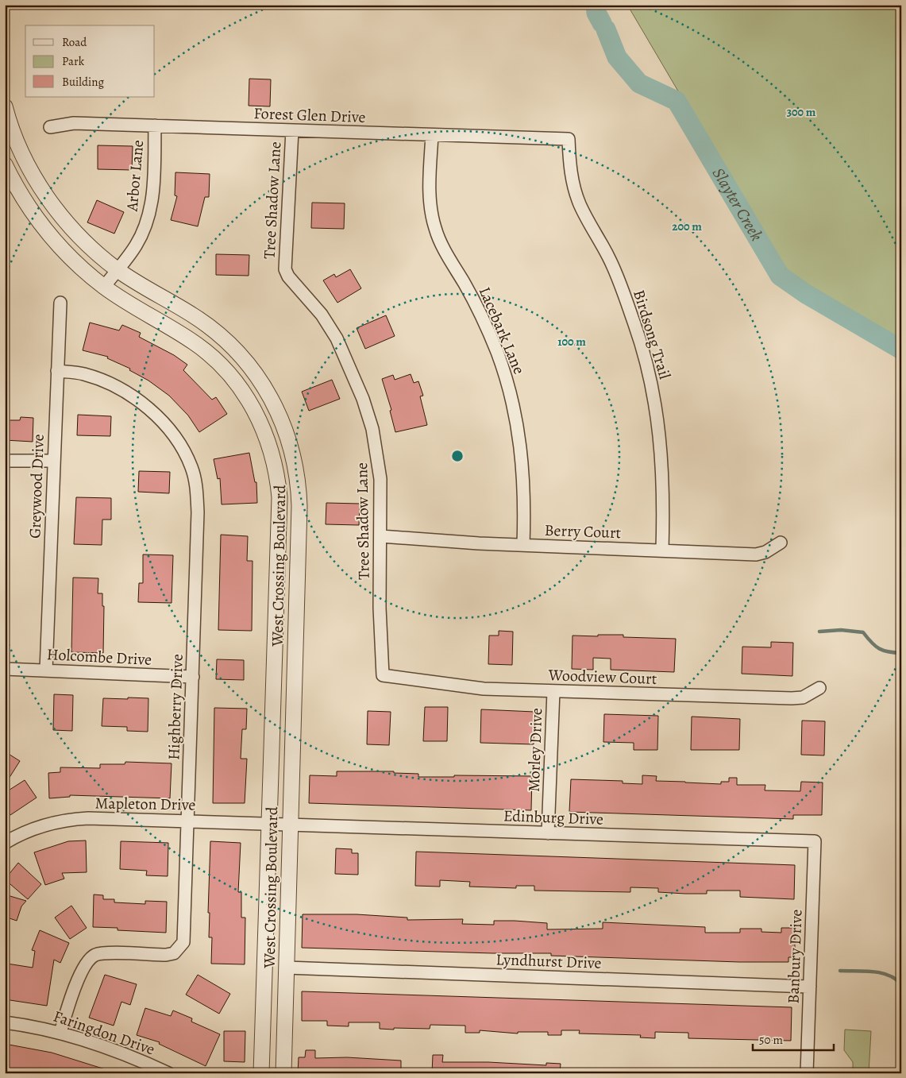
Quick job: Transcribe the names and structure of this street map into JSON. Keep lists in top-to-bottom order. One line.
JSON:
{"streets":{"street":["Forest Glen Drive","Arbor Lane","Tree Shadow Lane","Lacebark Lane","Birdsong Trail","Greywood Drive","Berry Court","West Crossing Boulevard","Holcombe Drive","Woodview Court","Highberry Drive","Morley Drive","Mapleton Drive","Edinburg Drive","Banbury Drive","Lyndhurst Drive","Faringdon Drive"]},"crossings":[["Forest Glen Drive","Arbor Lane"],["Forest Glen Drive","Tree Shadow Lane"],["Forest Glen Drive","Lacebark Lane"],["Forest Glen Drive","Birdsong Trail"],["Arbor Lane","West Crossing Boulevard"],["Tree Shadow Lane","Berry Court"],["Tree Shadow Lane","Woodview Court"],["Lacebark Lane","Berry Court"],["Birdsong Trail","Berry Court"],["Greywood Drive","Holcombe Drive"],["Greywood Drive","Highberry Drive"],["West Crossing Boulevard","Mapleton Drive"],["West Crossing Boulevard","Edinburg Drive"],["West Crossing Boulevard","Lyndhurst Drive"],["Holcombe Drive","Highberry Drive"],["Woodview Court","Morley Drive"],["Highberry Drive","Mapleton Drive"],["Highberry Drive","Faringdon Drive"],["Morley Drive","Edinburg Drive"],["Mapleton Drive","Edinburg Drive"],["Edinburg Drive","Banbury Drive"],["Banbury Drive","Lyndhurst Drive"]],"water":["Slayter Creek"],"legend":["Road","Park","Building"],"scale_bar":"50 m","rings":["300 m","200 m","100 m"]}
